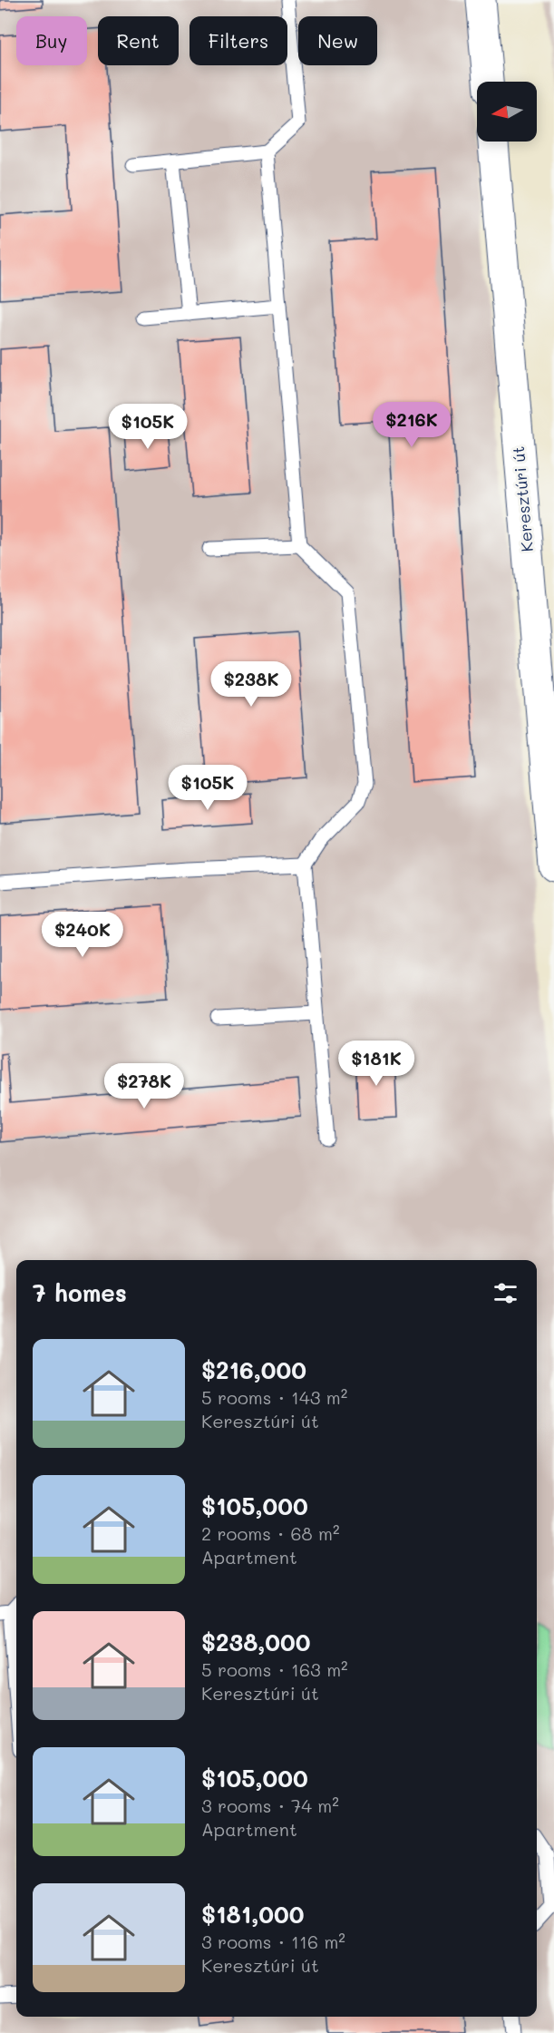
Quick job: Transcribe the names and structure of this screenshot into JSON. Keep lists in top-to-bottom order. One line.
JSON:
{"streets":{"main road":["Keresztúri út"]},"north":"left","page":{"chip":["Buy","Rent","Filters","New"],"price":["$216K","$105K","$238K","$105K","$240K","$181K","$278K"],"heading":"7 homes","list":[{"name":"$216,000","note":"5 rooms · 143 m² · Keresztúri út"},{"name":"$105,000","note":"2 rooms · 68 m² · Apartment"},{"name":"$238,000","note":"5 rooms · 163 m² · Keresztúri út"},{"name":"$105,000","note":"3 rooms · 74 m² · Apartment"},{"name":"$181,000","note":"3 rooms · 116 m² · Keresztúri út"}]}}
